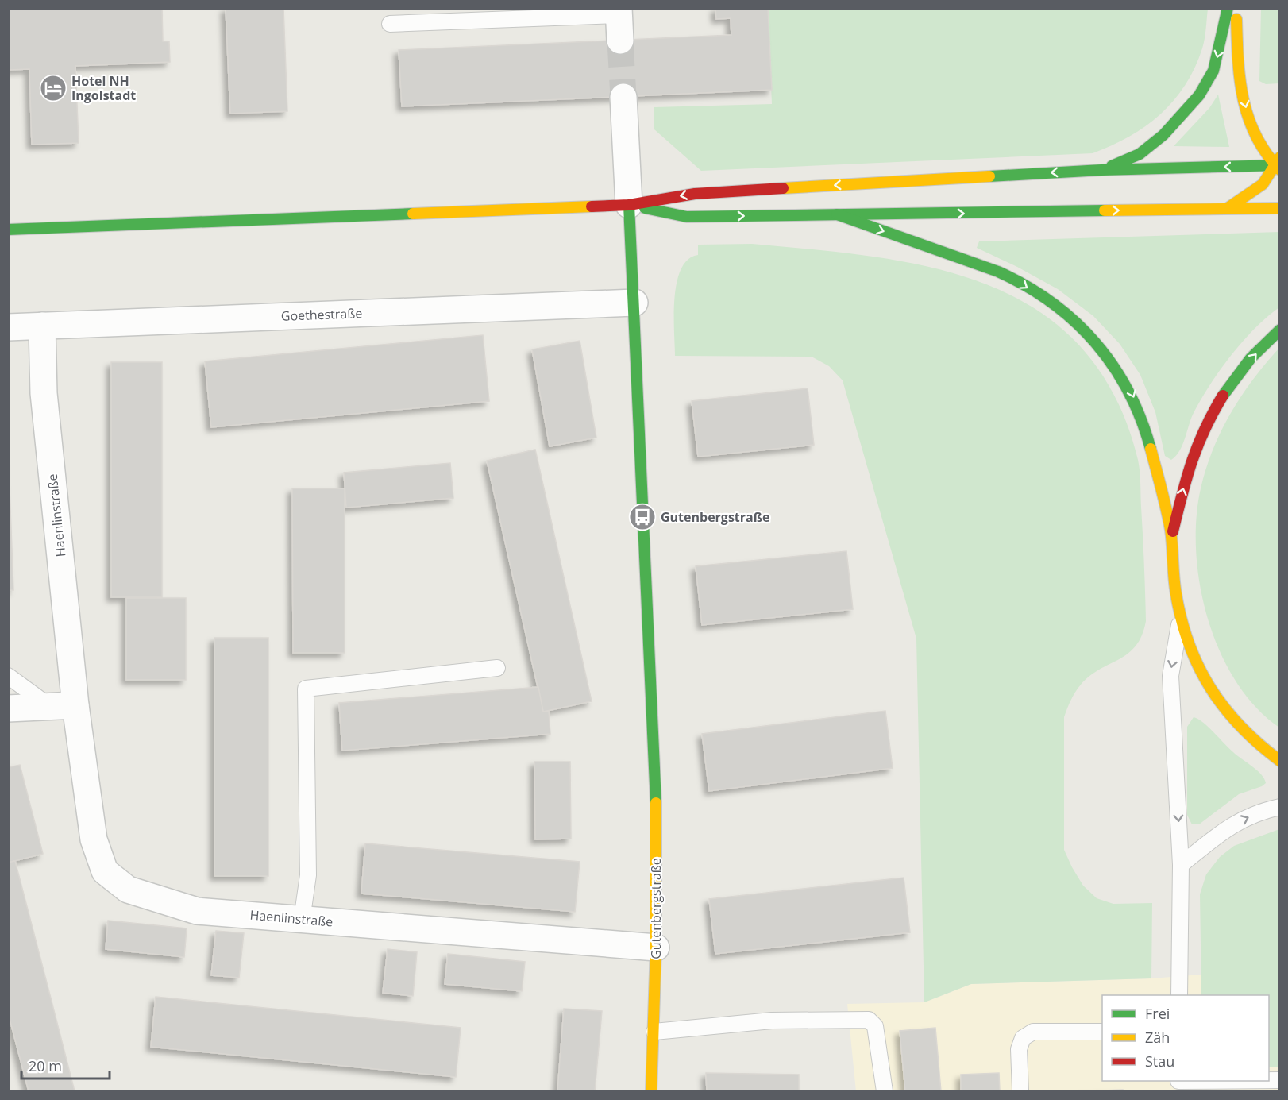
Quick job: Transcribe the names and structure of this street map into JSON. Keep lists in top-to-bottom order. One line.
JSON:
{"streets":{"main road":["Gutenbergstraße"],"street":["Goethestraße","Haenlinstraße"]},"crossings":[["Goethestraße","Haenlinstraße"],["Goethestraße","Gutenbergstraße"],["Haenlinstraße","Gutenbergstraße"]],"places":{"hotel":["Hotel NH Ingolstadt"],"bus stop":["Gutenbergstraße"]},"legend":["Frei","Zäh","Stau"],"scale_bar":"20 m"}
